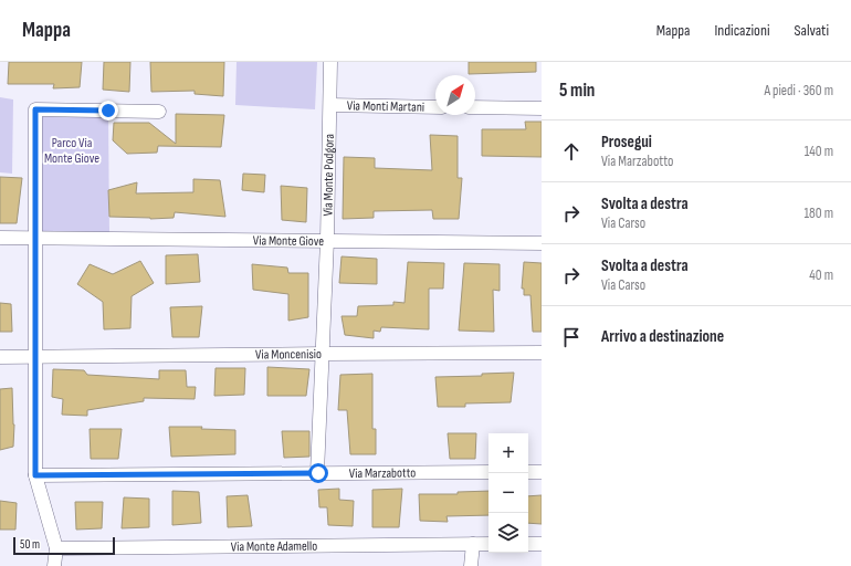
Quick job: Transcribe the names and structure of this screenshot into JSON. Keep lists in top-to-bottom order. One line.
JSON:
{"streets":{"street":["Via Monti Martani","Via Monte Podgora","Via Monte Giove","Via Moncenisio","Via Marzabotto","Via Monte Adamello"]},"crossings":[["Via Monti Martani","Via Monte Podgora"],["Via Monte Podgora","Via Monte Giove"],["Via Monte Podgora","Via Moncenisio"],["Via Monte Podgora","Via Marzabotto"]],"parks":["Parco Via Monte Giove"],"scale_bar":"50 m","north":"top right","page":{"header":"Mappa","nav":["Mappa","Indicazioni","Salvati"],"heading":["5 min","A piedi · 360 m"],"list":[["Prosegui","Via Marzabotto","140 m"],["Svolta a destra","Via Carso","180 m"],["Svolta a destra","Via Carso","40 m"],"Arrivo a destinazione"],"map_buttons":["+","−"],"scale":"50 m"}}
